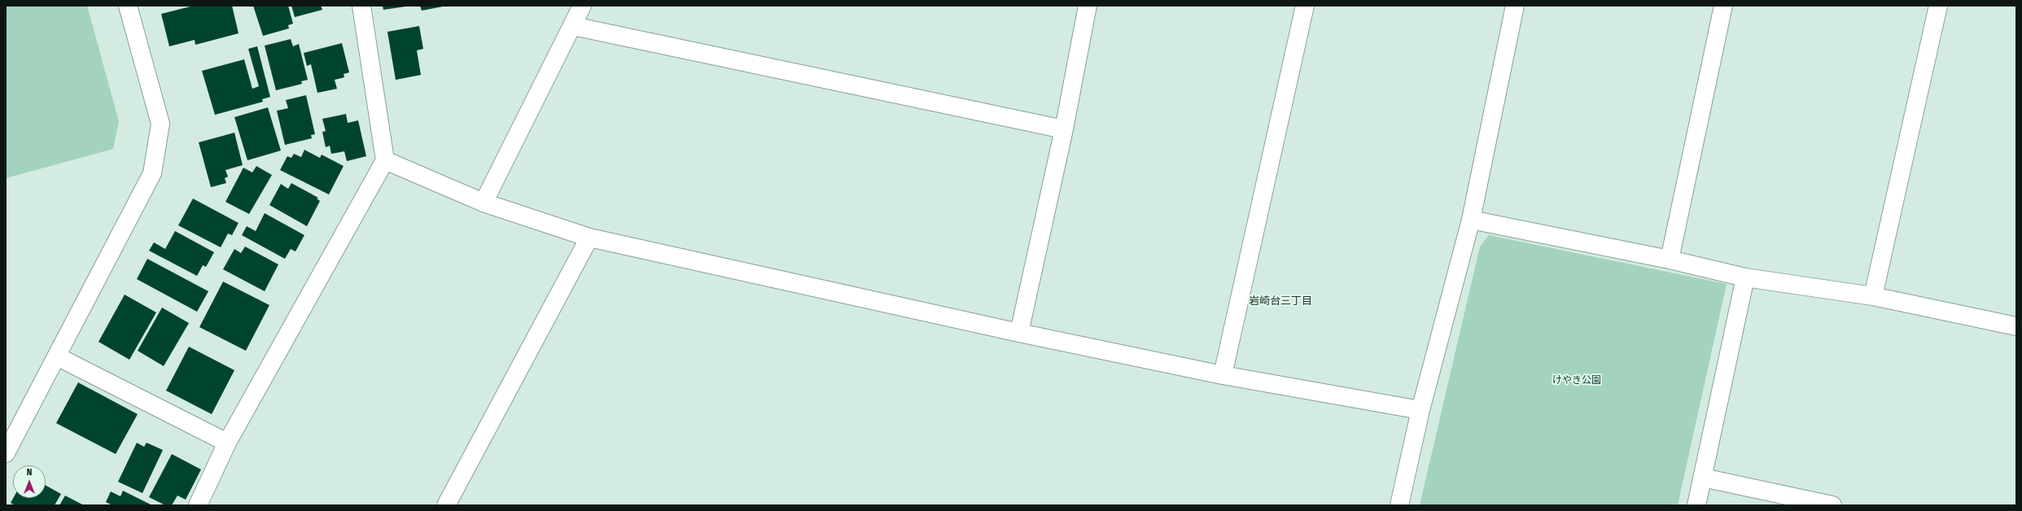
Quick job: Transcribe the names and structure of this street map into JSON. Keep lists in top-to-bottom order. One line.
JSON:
{"districts":["岩崎台三丁目"],"parks":["けやき公園"],"north":"top"}
